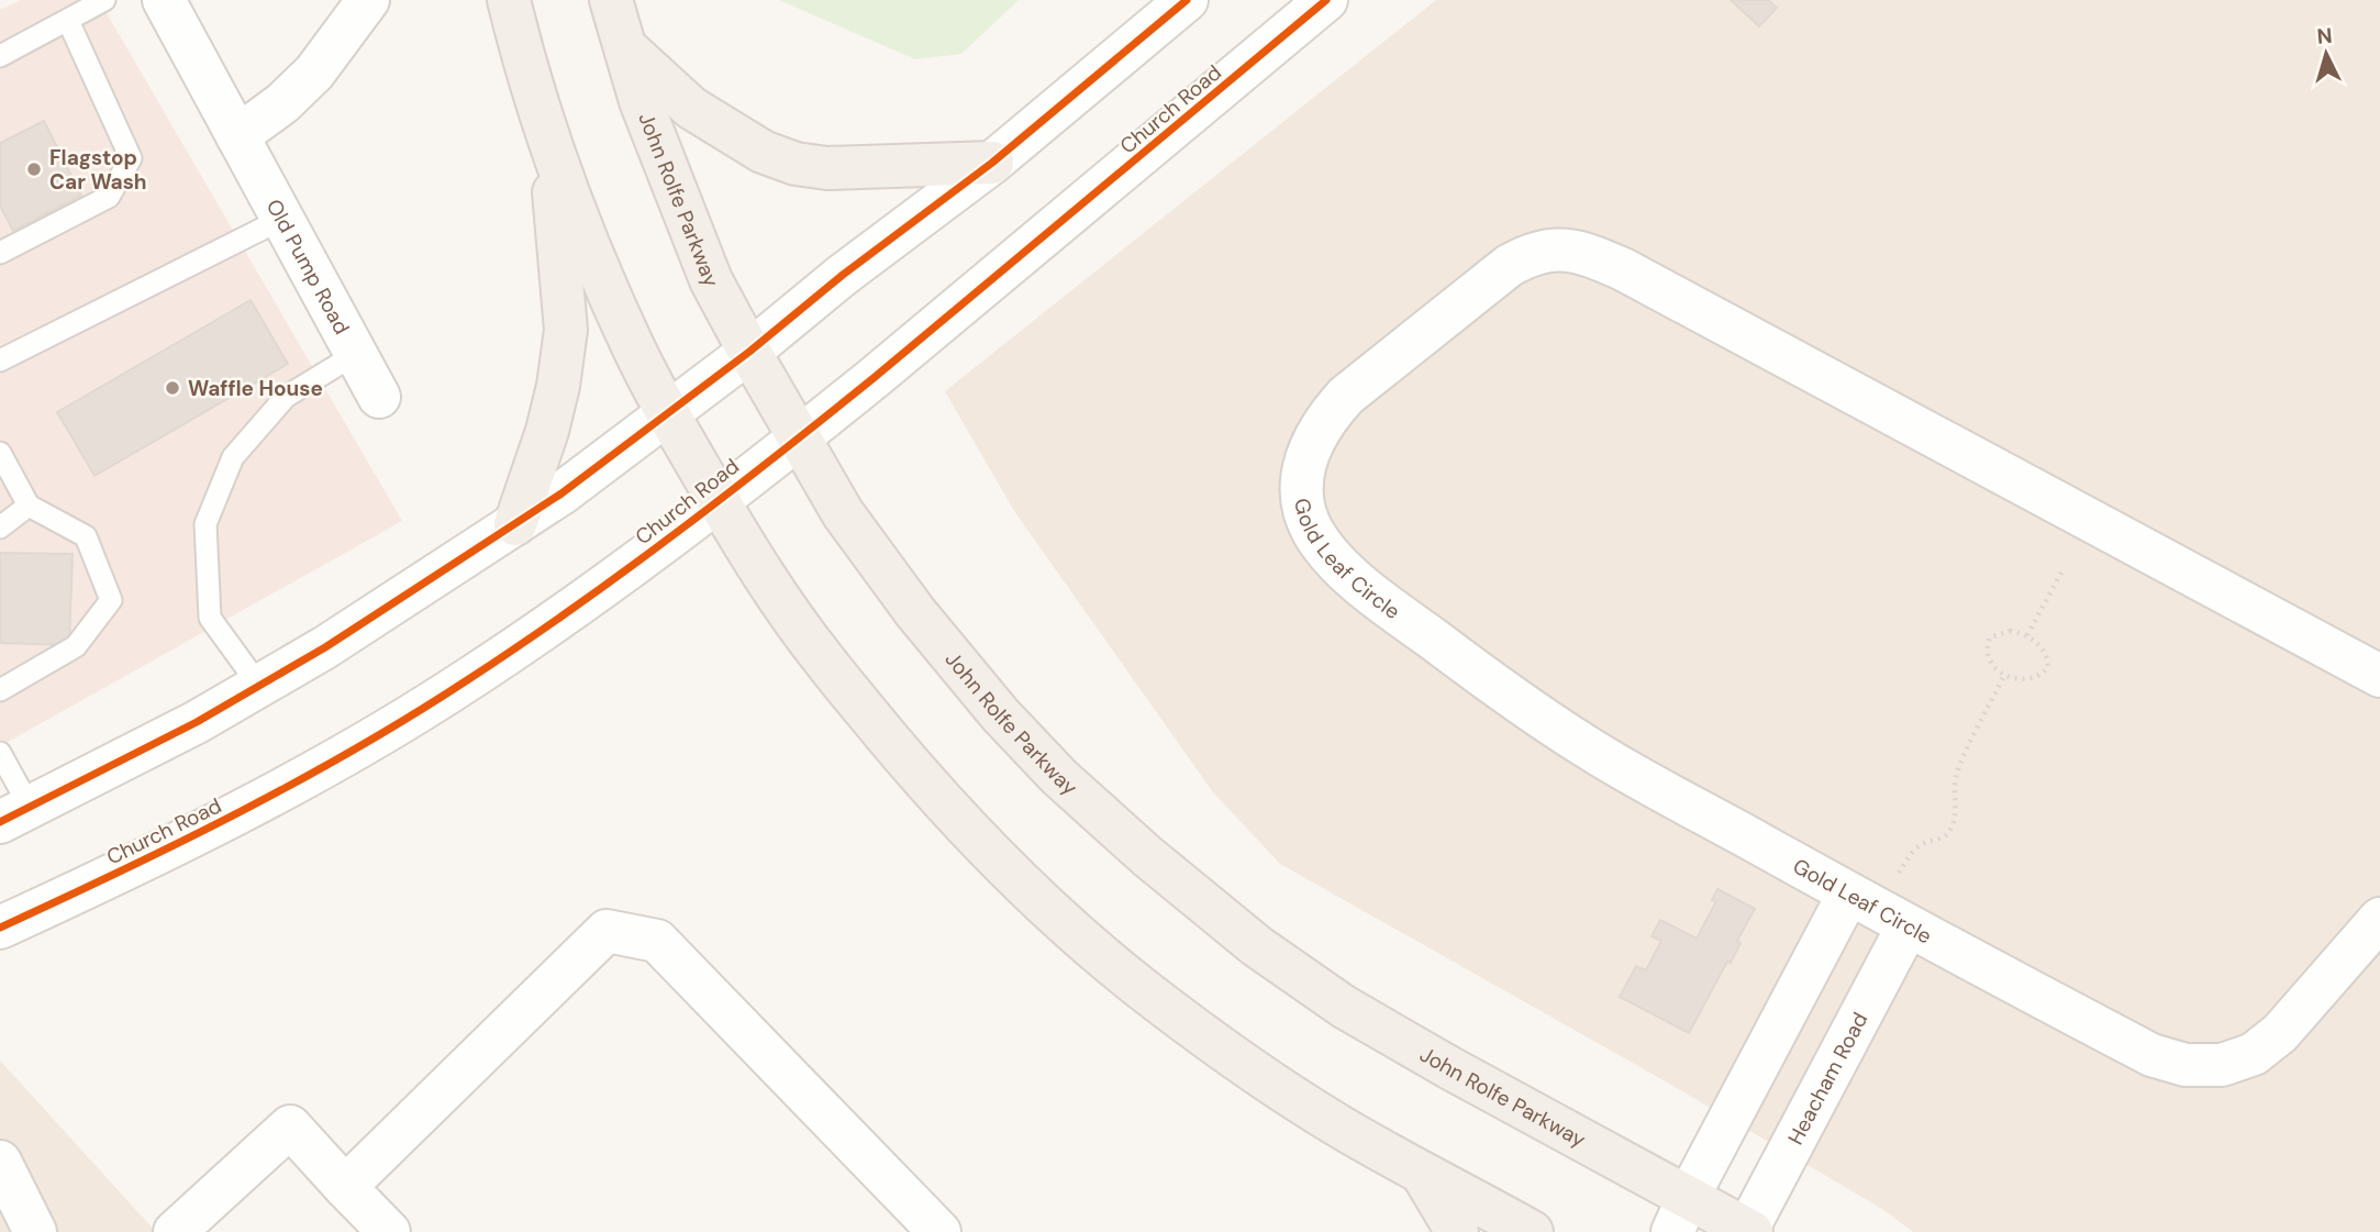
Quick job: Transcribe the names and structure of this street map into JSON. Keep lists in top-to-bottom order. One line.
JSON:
{"streets":{"main road":["John Rolfe Parkway"],"street":["Church Road","Old Pump Road","Gold Leaf Circle","Heacham Road"]},"crossings":[["Church Road","John Rolfe Parkway"],["John Rolfe Parkway","Heacham Road"],["Gold Leaf Circle","Heacham Road"]],"places":["Flagstop Car Wash","Waffle House"],"north":"top"}
